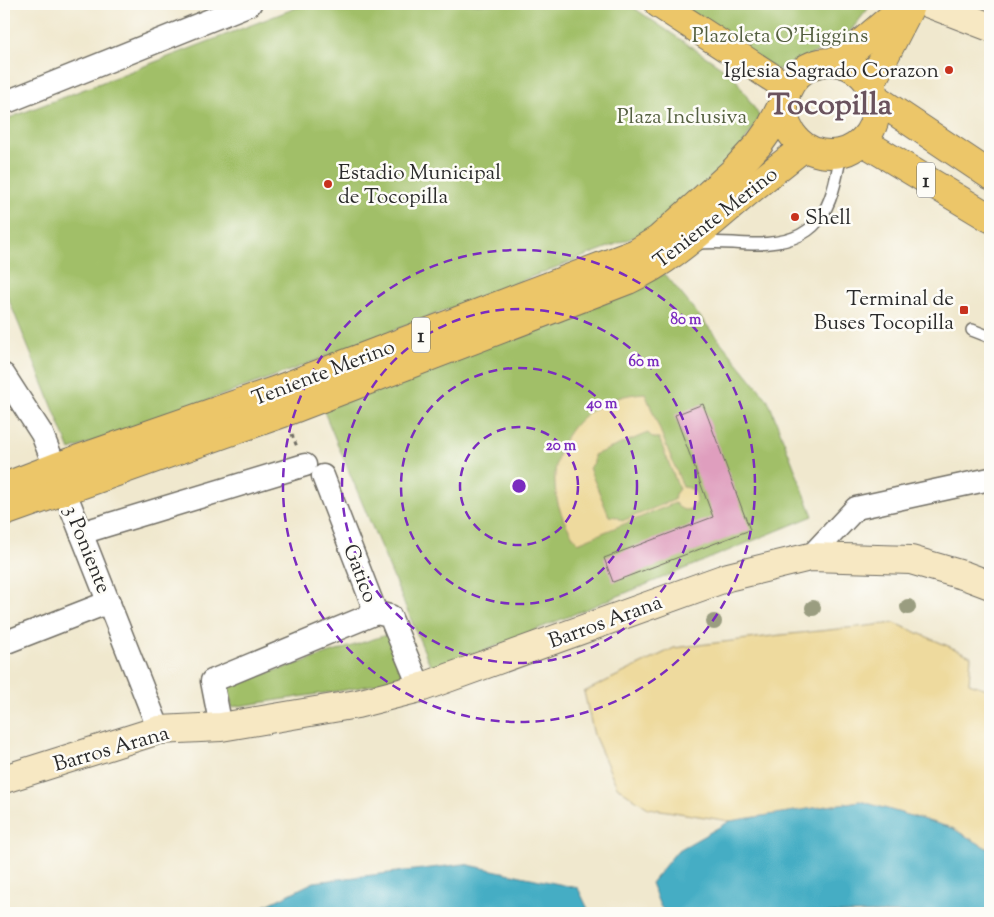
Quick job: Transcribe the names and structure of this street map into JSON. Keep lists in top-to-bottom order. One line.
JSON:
{"streets":{"main road":["1","Teniente Merino"],"street":["3 Poniente","Gatico","Barros Arana"]},"crossings":[["1","Teniente Merino"],["Teniente Merino","3 Poniente"],["3 Poniente","Gatico"],["3 Poniente","Barros Arana"],["Gatico","Barros Arana"]],"districts":["Tocopilla"],"parks":["Plazoleta O'Higgins","Plaza Inclusiva"],"places":{"other":["Iglesia Sagrado Corazon","Estadio Municipal de Tocopilla","Shell"],"transit":["Terminal de Buses Tocopilla"]},"rings":["80 m","60 m","40 m","20 m"]}
